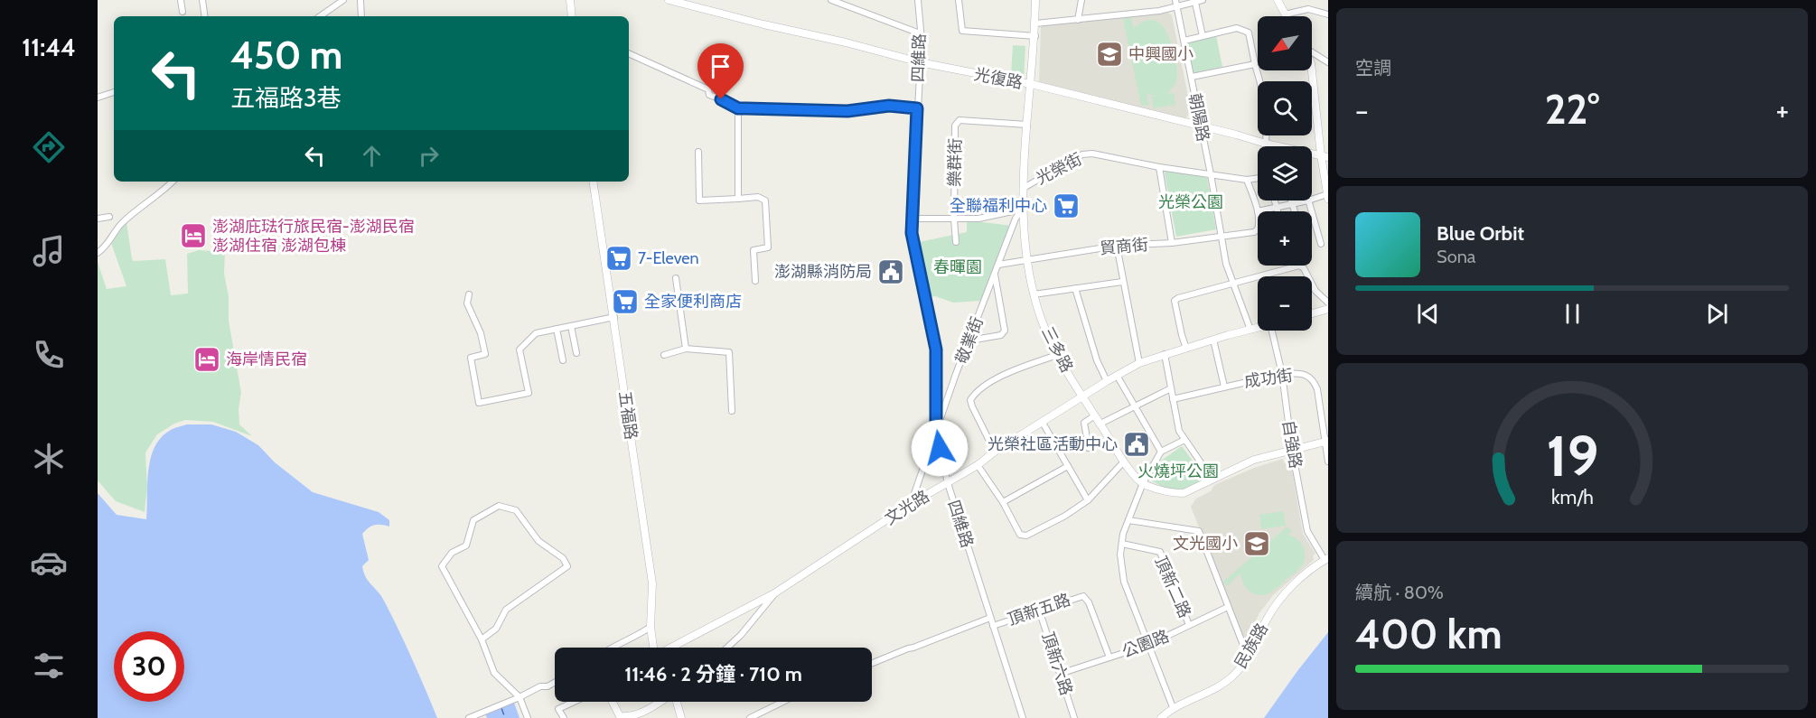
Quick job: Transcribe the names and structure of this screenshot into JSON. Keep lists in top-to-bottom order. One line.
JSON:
{"streets":{"street":["四維路","光復路","朝陽路","樂群街","光榮街","貿商街","敬業街","三多路","成功街","五福路","自強路","文光路","頂新二路","頂新五路","公園路","民族路","頂新六路"]},"crossings":[["四維路","光復路"],["四維路","敬業街"],["四維路","文光路"],["四維路","頂新五路"],["光復路","朝陽路"],["光復路","三多路"],["朝陽路","光榮街"],["朝陽路","貿商街"],["樂群街","三多路"],["光榮街","三多路"],["貿商街","敬業街"],["貿商街","三多路"],["敬業街","三多路"],["敬業街","文光路"],["三多路","文光路"],["成功街","自強路"],["自強路","民族路"],["頂新二路","公園路"],["頂新五路","公園路"],["頂新五路","頂新六路"],["公園路","頂新六路"]],"parks":["光榮公園","春暉園","火燒坪公園"],"places":{"school or university":["中興國小","文光國小"],"supermarket":["全聯福利中心","7-Eleven","全家便利商店"],"hotel":["澎湖庇琺行旅民宿-澎湖民宿 澎湖住宿 澎湖包棟","海岸情民宿"],"public building":["澎湖縣消防局","光榮社區活動中心"]},"north":"bottom left","page":{"tabs":"11:44","tile":["空調",["續航 · 80%","400 km"]],"map_buttons":["+","−"],"turn":["450 m","五福路3巷"],"heat":["−","22°","+"],"song":["Blue Orbit","Sona"],"limit":"30","trip":"11:46 · 2 分鐘 · 710 m","gauge":["19","km/h"]}}
